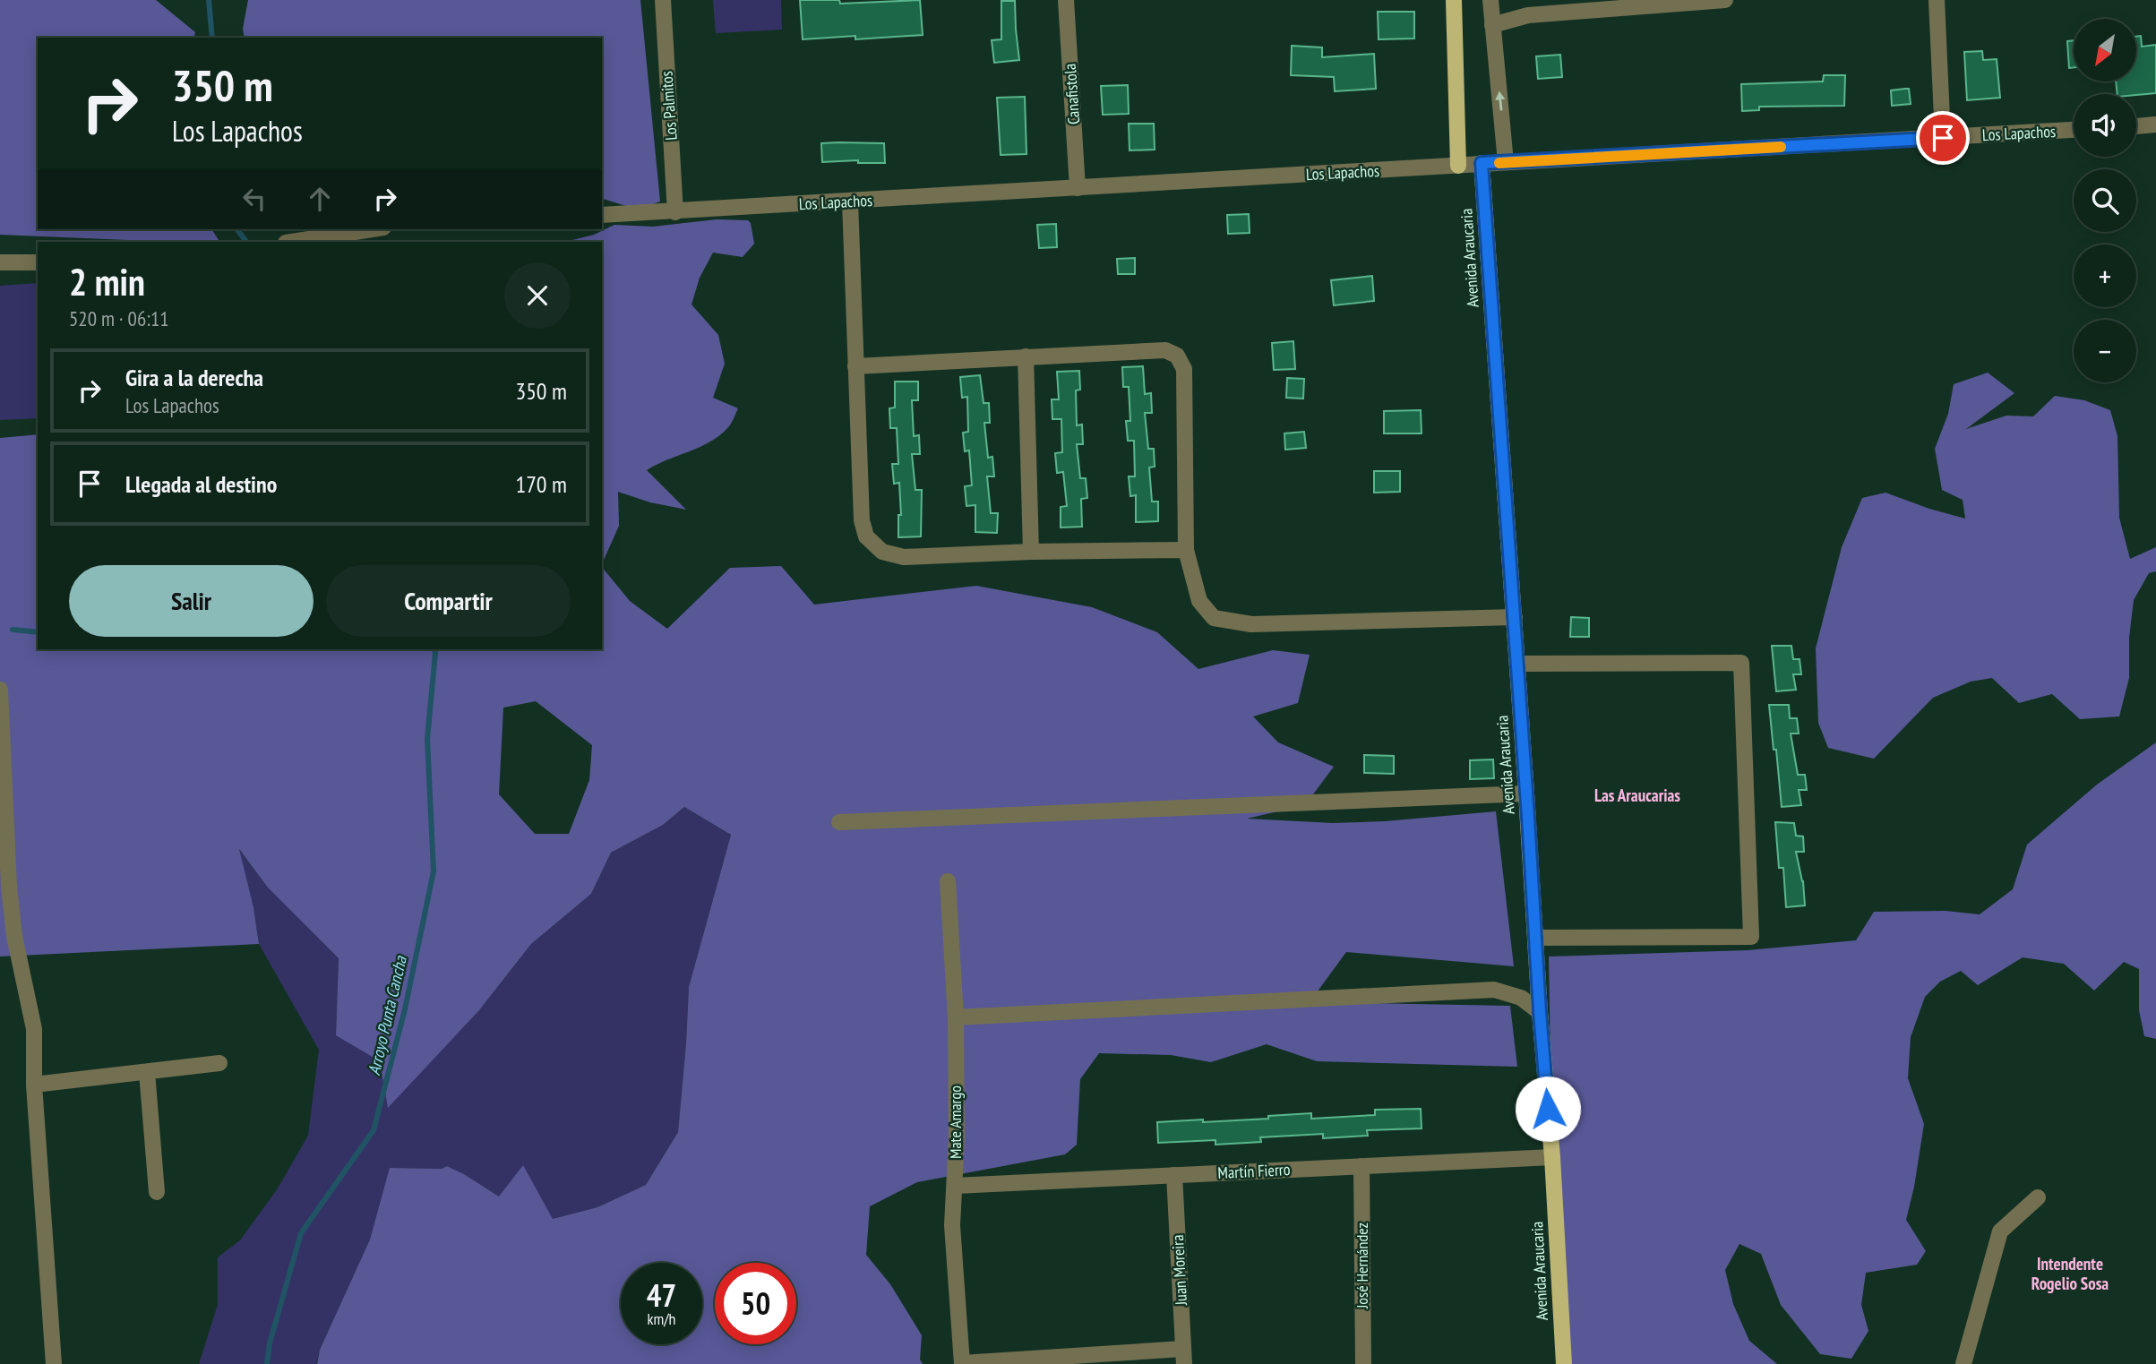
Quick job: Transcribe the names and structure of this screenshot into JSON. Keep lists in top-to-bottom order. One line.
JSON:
{"streets":{"main road":["Avenida Araucaria"],"street":["Canafistola","Los Palmitos","Los Lapachos","Mate Amargo","Martín Fierro","José Hernández","Juan Moreira"]},"crossings":[["Canafistola","Los Lapachos"],["Los Palmitos","Los Lapachos"],["Los Lapachos","Avenida Araucaria"],["Avenida Araucaria","Martín Fierro"],["Mate Amargo","Martín Fierro"],["Martín Fierro","José Hernández"],["Martín Fierro","Juan Moreira"]],"districts":["Las Araucarias","Intendente Rogelio Sosa"],"water":["Arroyo Punta Cancha"],"north":"bottom left","page":{"map_buttons":["+","−"],"turn":["350 m","Los Lapachos"],"heading":["2 min","520 m · 06:11"],"list":[{"name":"Gira a la derecha","note":"Los Lapachos","value":"350 m"},{"name":"Llegada al destino","value":"170 m"}],"buttons":["Salir","Compartir"],"speed":"47 km/h","limit":"50"}}
